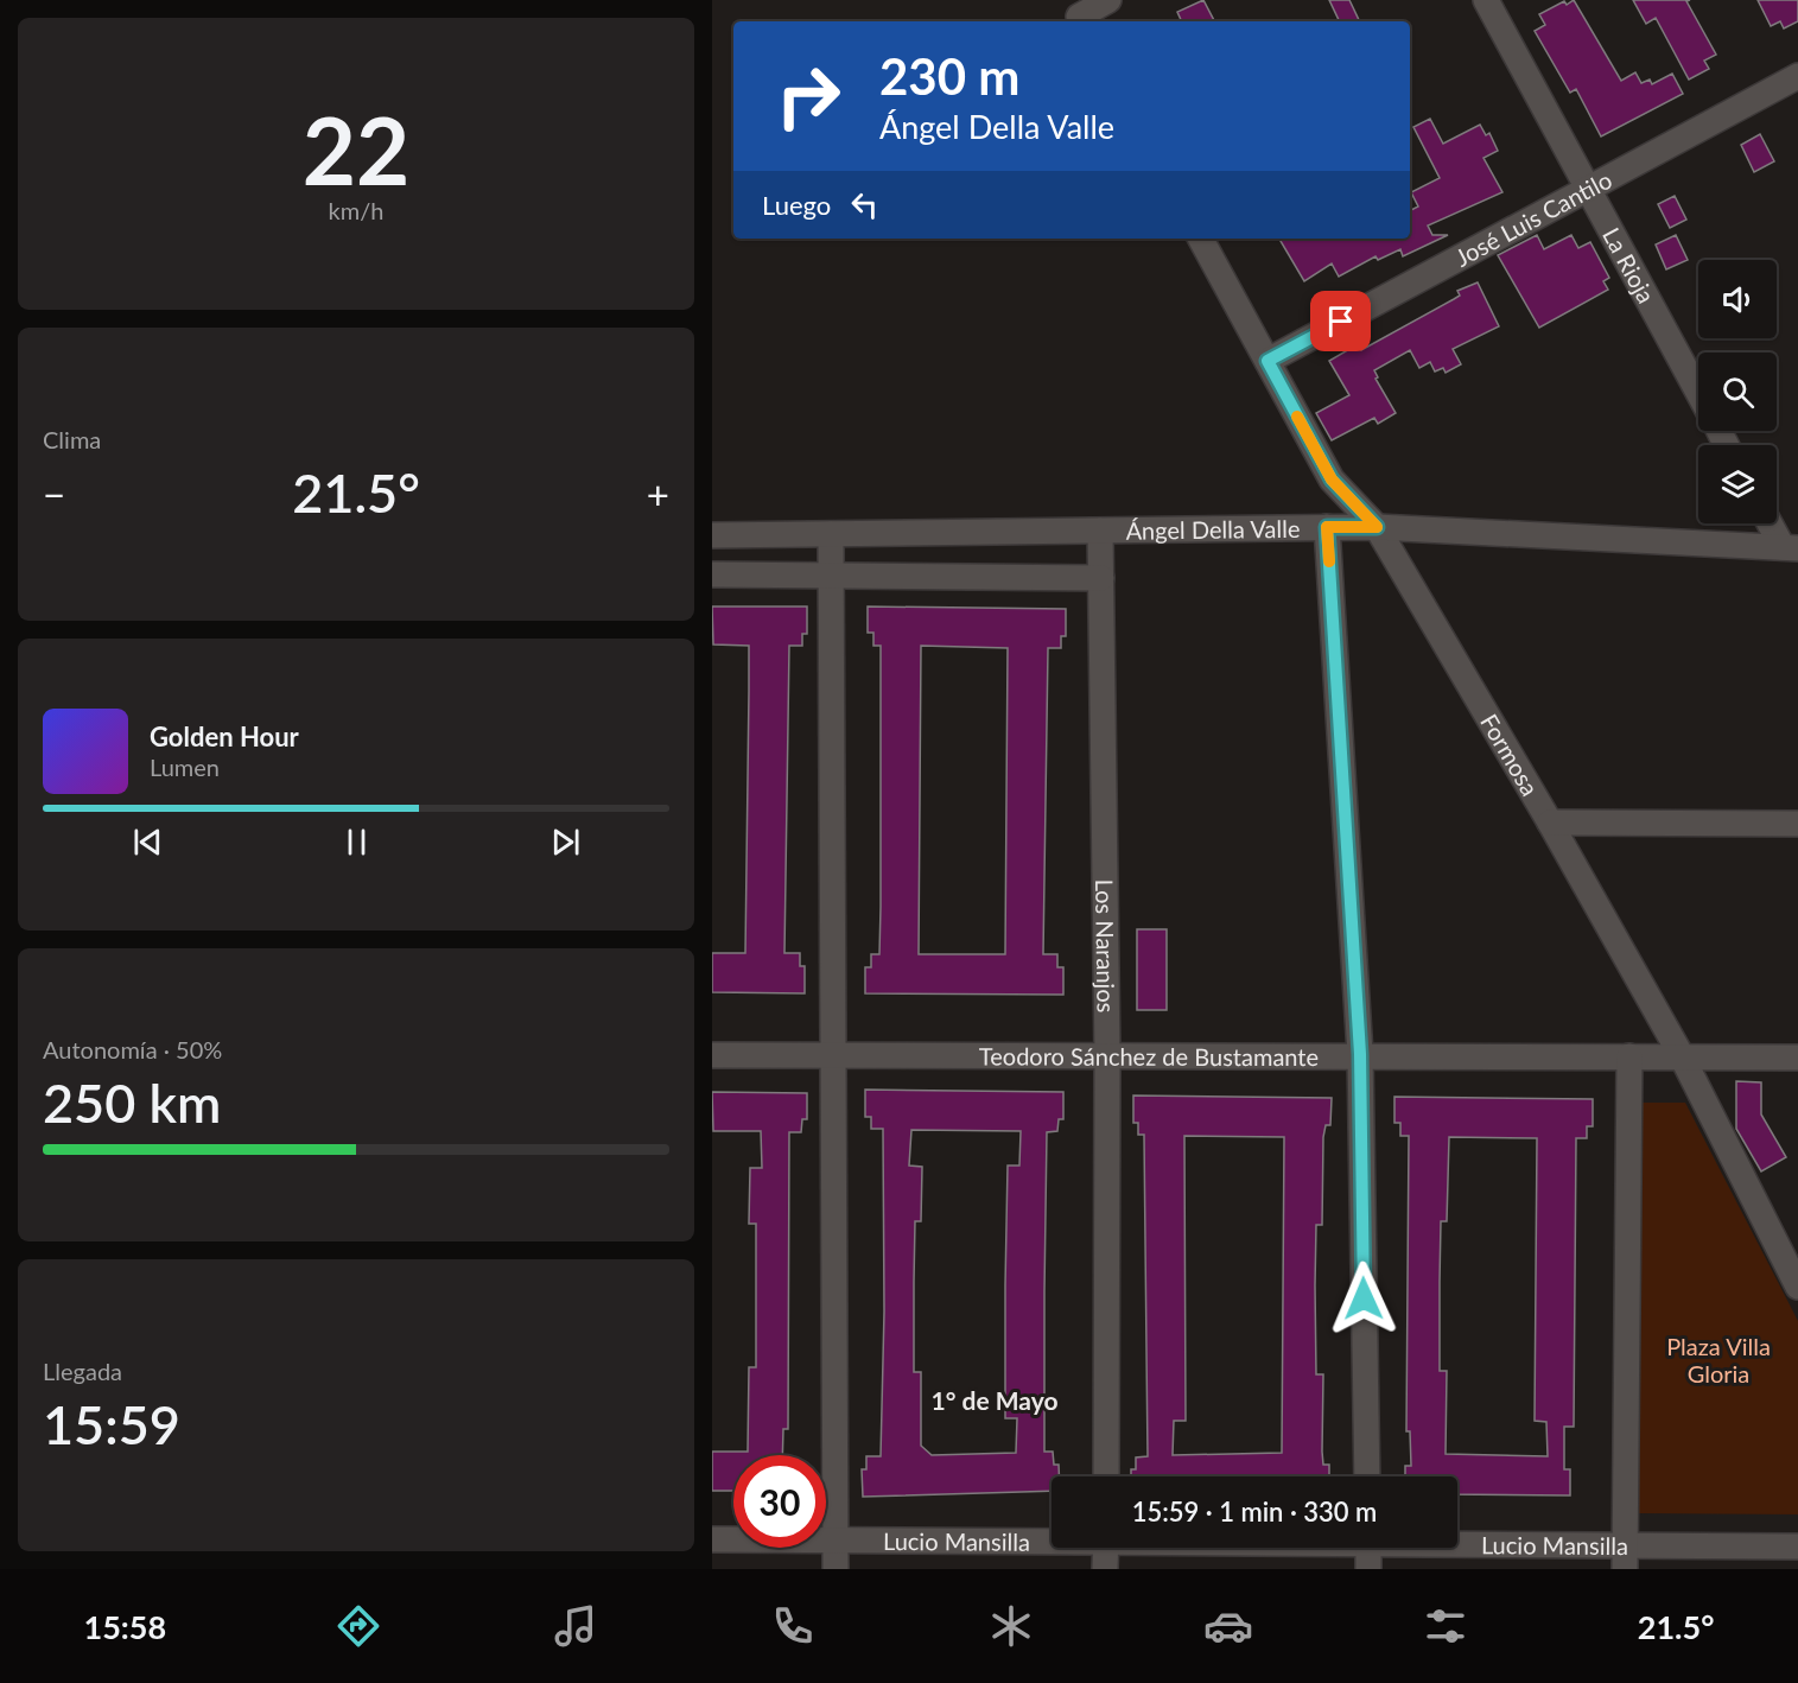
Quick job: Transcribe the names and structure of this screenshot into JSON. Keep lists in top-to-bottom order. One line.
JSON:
{"streets":{"street":["José Luis Cantilo","La Rioja","Ángel Della Valle","Formosa","Los Naranjos","Teodoro Sánchez de Bustamante","Lucio Mansilla"]},"crossings":[["José Luis Cantilo","La Rioja"],["José Luis Cantilo","Formosa"],["Ángel Della Valle","Formosa"],["Ángel Della Valle","Los Naranjos"],["Formosa","Teodoro Sánchez de Bustamante"],["Los Naranjos","Teodoro Sánchez de Bustamante"]],"districts":["1° de Mayo"],"parks":["Plaza Villa Gloria"],"page":{"tile":[["22","km/h"],"Clima",["Autonomía · 50%","250 km"],["Llegada","15:59"]],"turn":["230 m","Ángel Della Valle"],"then":"Luego","heat":["−","21.5°","+"],"song":["Golden Hour","Lumen"],"limit":"30","trip":"15:59 · 1 min · 330 m","tabs":["15:58","21.5°"]}}
